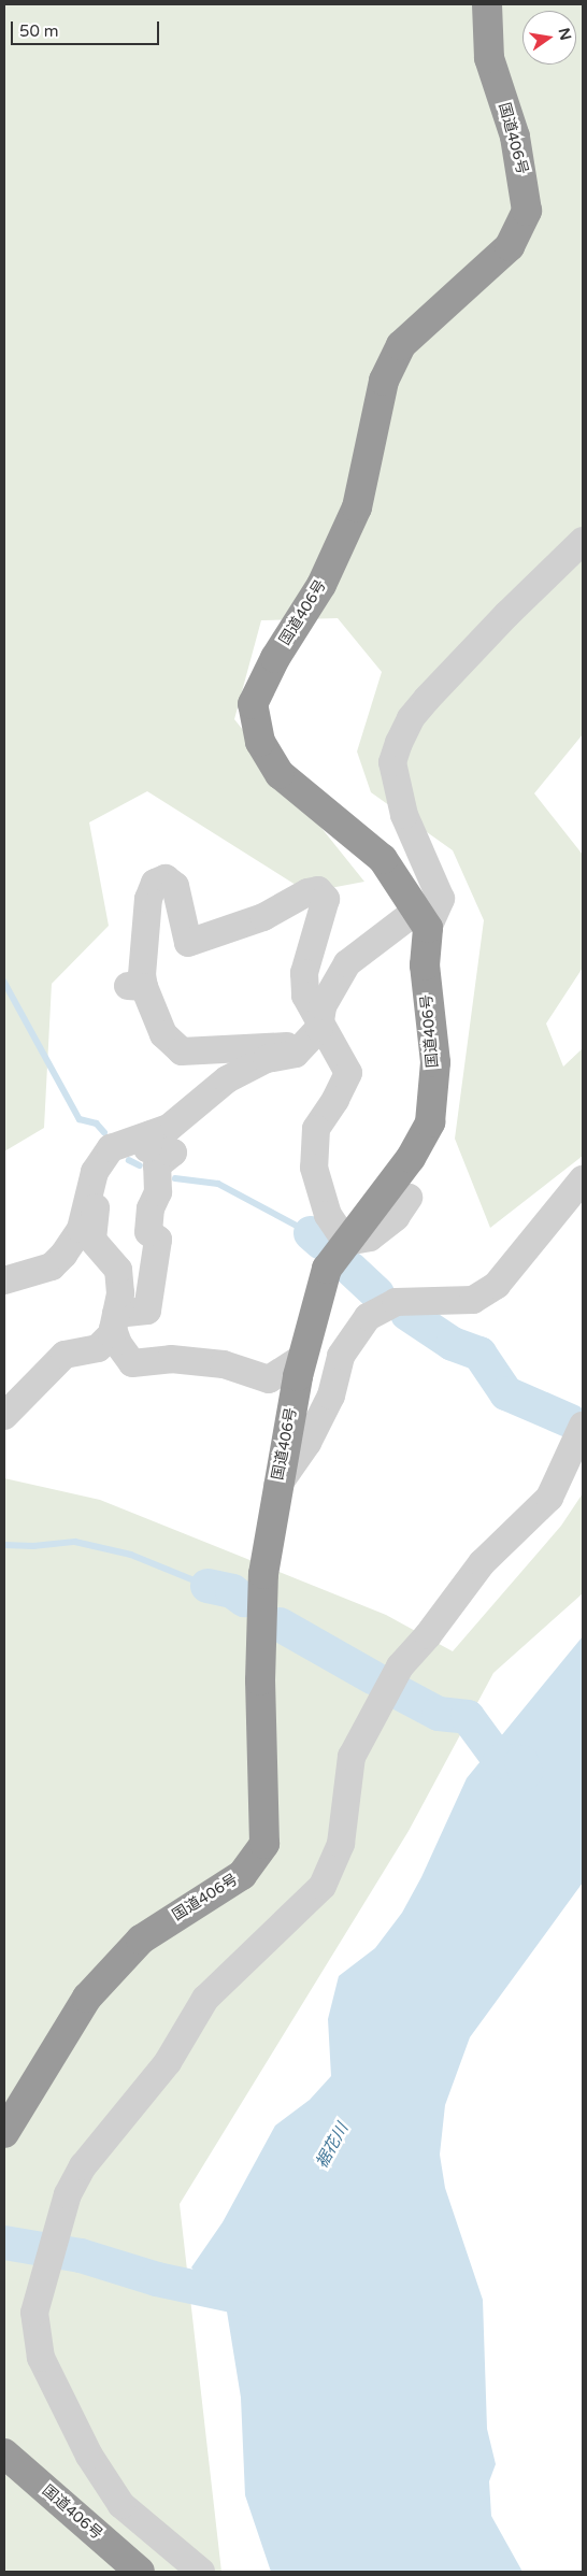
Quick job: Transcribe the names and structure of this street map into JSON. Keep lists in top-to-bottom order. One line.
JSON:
{"streets":{"highway":["国道406号"]},"water":["裾花川"],"scale_bar":"50 m","north":"right"}
